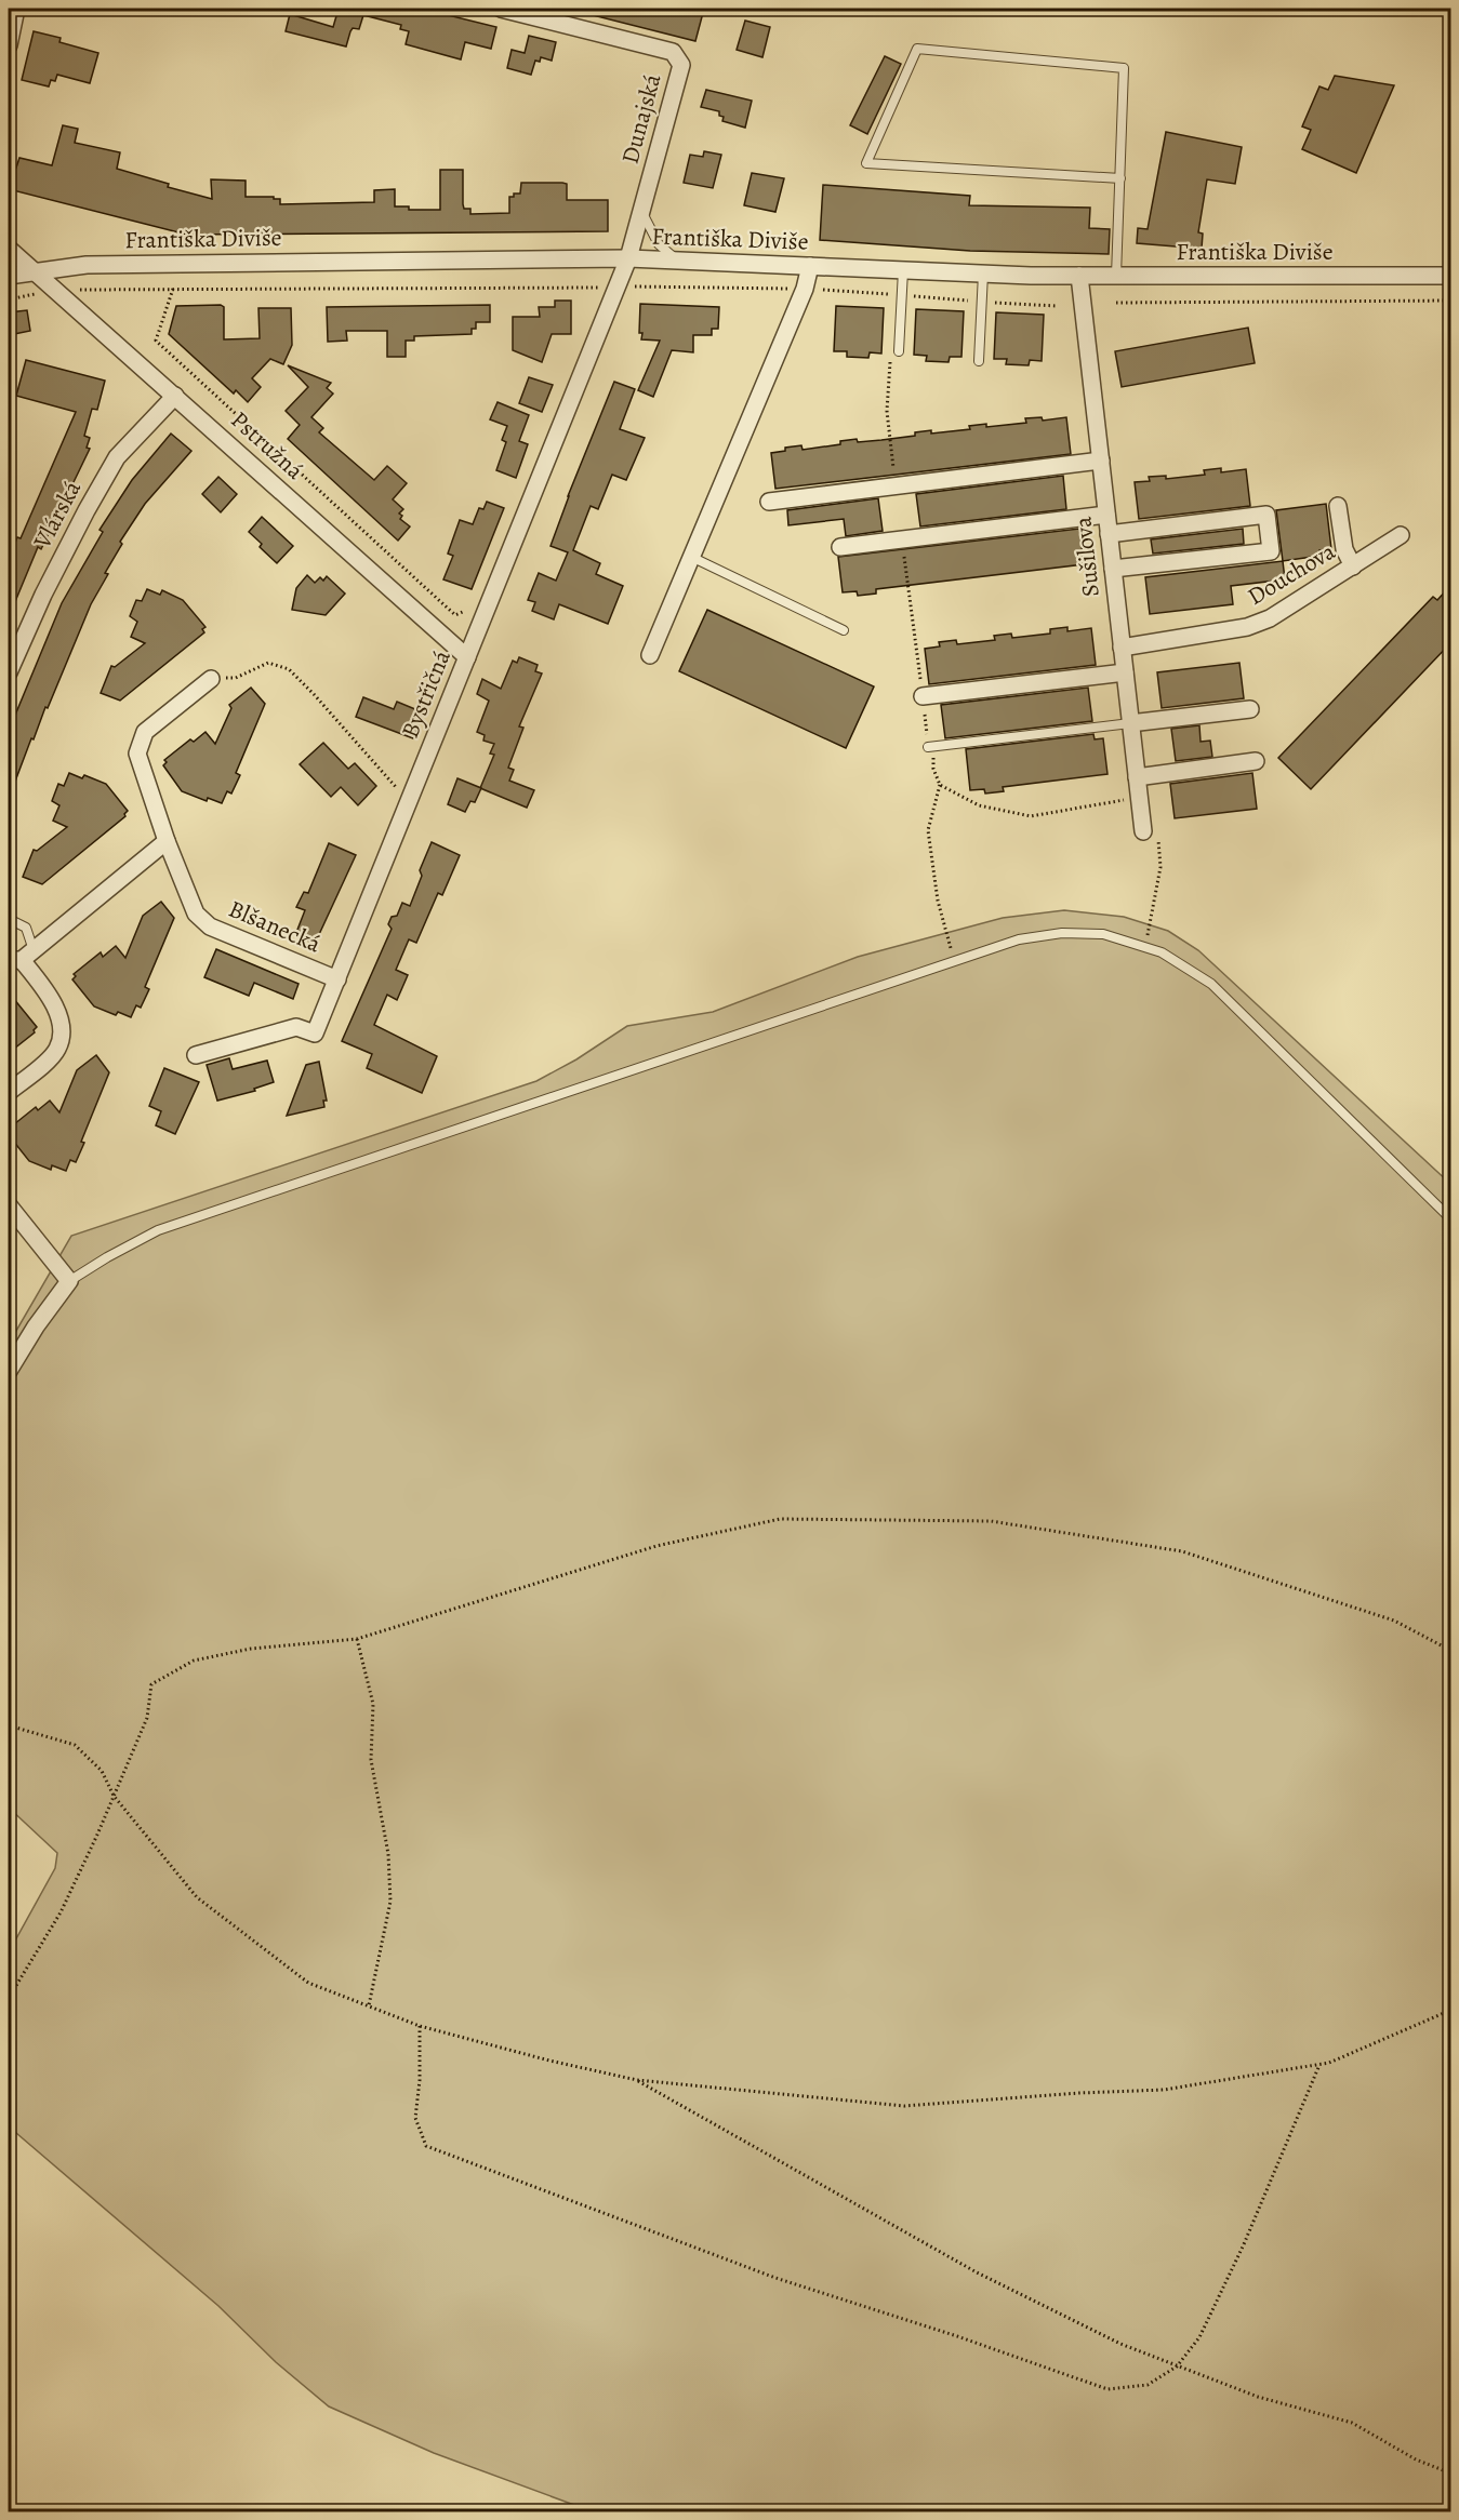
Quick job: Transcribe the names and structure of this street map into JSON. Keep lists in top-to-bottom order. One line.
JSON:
{"streets":{"street":["Dunajská","Františka Diviše","Pstružná","Vlárská","Sušilova","Douchova","Bystřičná","Blšanecká"]},"crossings":[["Dunajská","Františka Diviše"],["Dunajská","Bystřičná"],["Františka Diviše","Pstružná"],["Františka Diviše","Sušilova"],["Františka Diviše","Bystřičná"],["Pstružná","Vlárská"],["Pstružná","Bystřičná"],["Sušilova","Douchova"],["Bystřičná","Blšanecká"]]}
